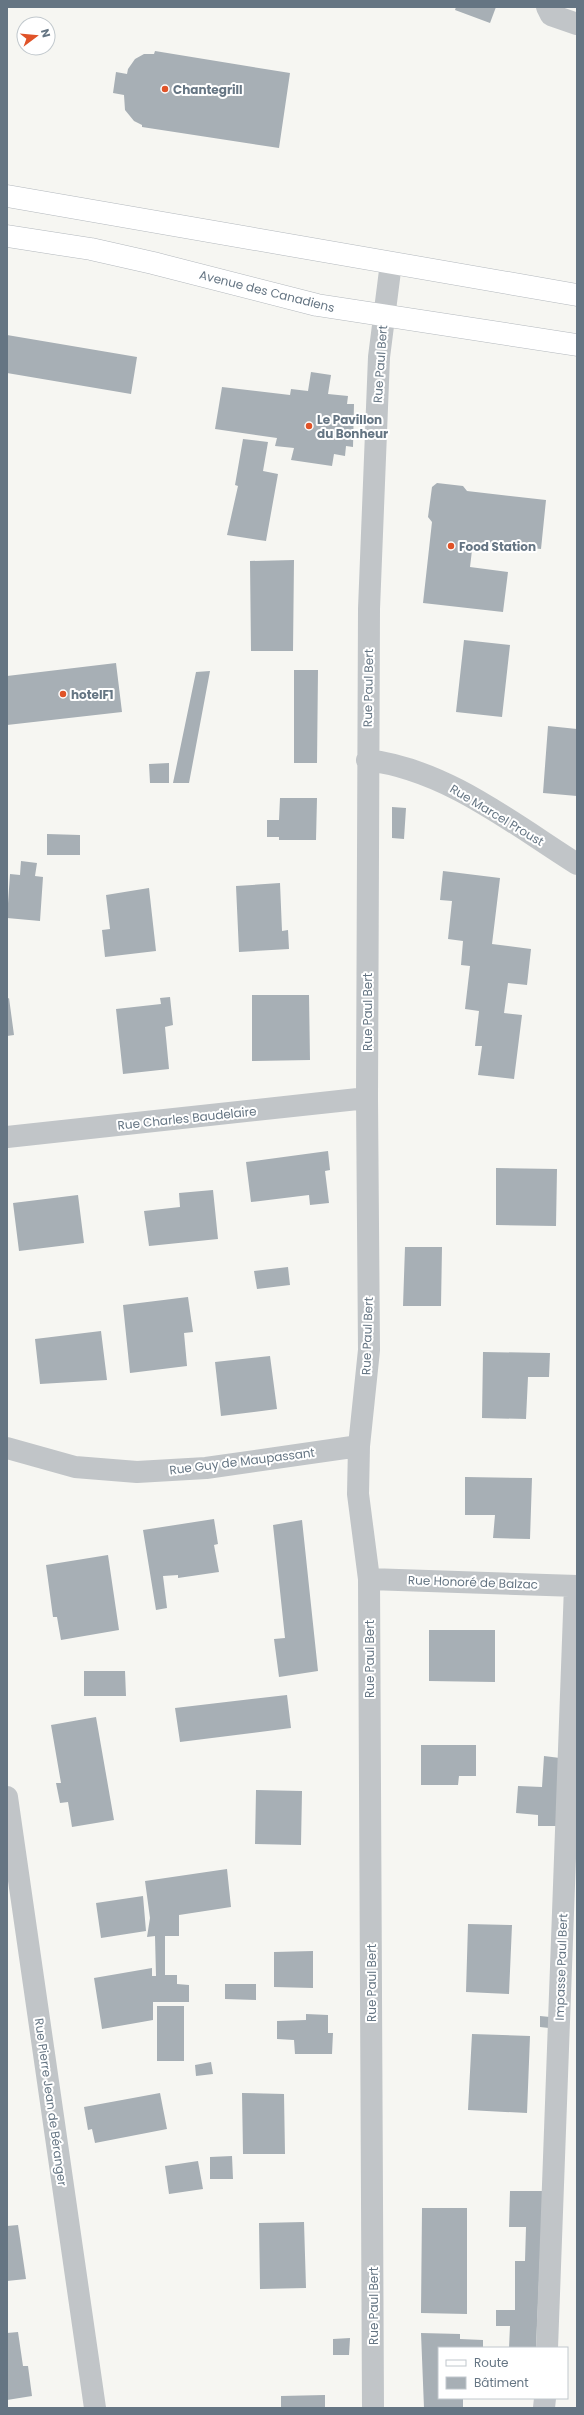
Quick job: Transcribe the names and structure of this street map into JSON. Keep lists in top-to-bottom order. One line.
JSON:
{"streets":{"main road":["Avenue des Canadiens"],"street":["Rue Paul Bert","Rue Marcel Proust","Rue Charles Baudelaire","Rue Guy de Maupassant","Rue Honoré de Balzac","Impasse Paul Bert","Rue Pierre Jean de Béranger"]},"crossings":[["Avenue des Canadiens","Rue Paul Bert"],["Rue Paul Bert","Rue Marcel Proust"],["Rue Paul Bert","Rue Charles Baudelaire"],["Rue Paul Bert","Rue Guy de Maupassant"],["Rue Paul Bert","Rue Honoré de Balzac"],["Rue Honoré de Balzac","Impasse Paul Bert"]],"places":["Chantegrill","Le Pavillon du Bonheur","Food Station","hotelF1"],"legend":["Route","Bâtiment"],"north":"right"}
